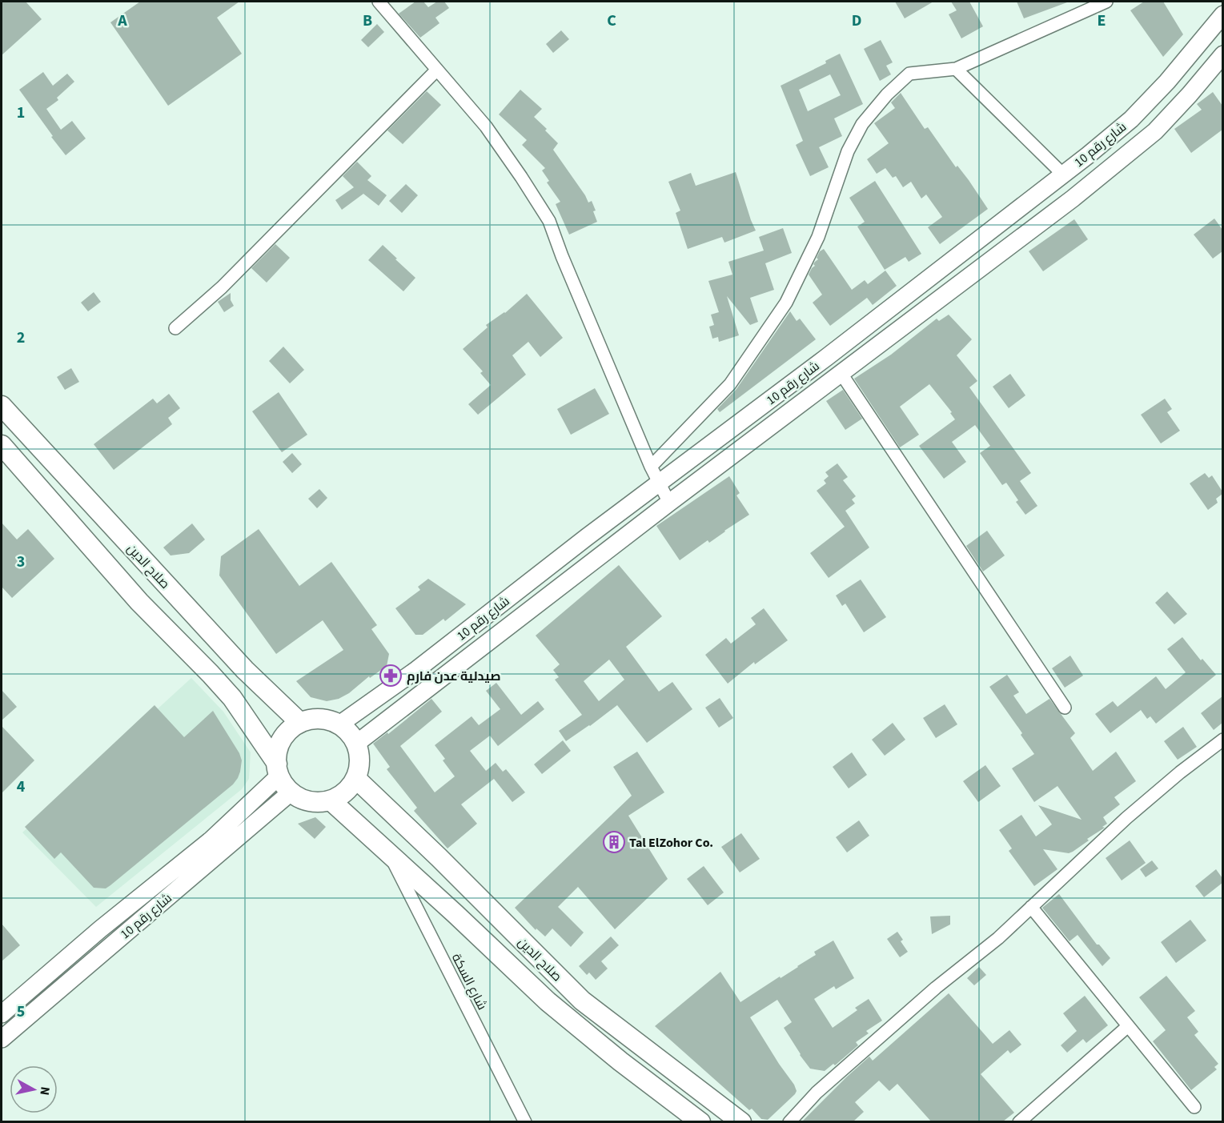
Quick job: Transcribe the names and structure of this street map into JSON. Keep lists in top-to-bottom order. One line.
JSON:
{"streets":{"highway":["صلاح الدين"],"main road":["شارع رقم 10"],"street":["شارع السكة"]},"crossings":[["شارع رقم 10","صلاح الدين"],["صلاح الدين","شارع السكة"]],"places":{"pharmacy":["صيدلية عدن فارم"],"building":["Tal ElZohor Co."]},"north":"right","grid":{"columns":["A","B","C","D","E"],"rows":["1","2","3","4","5"]}}
